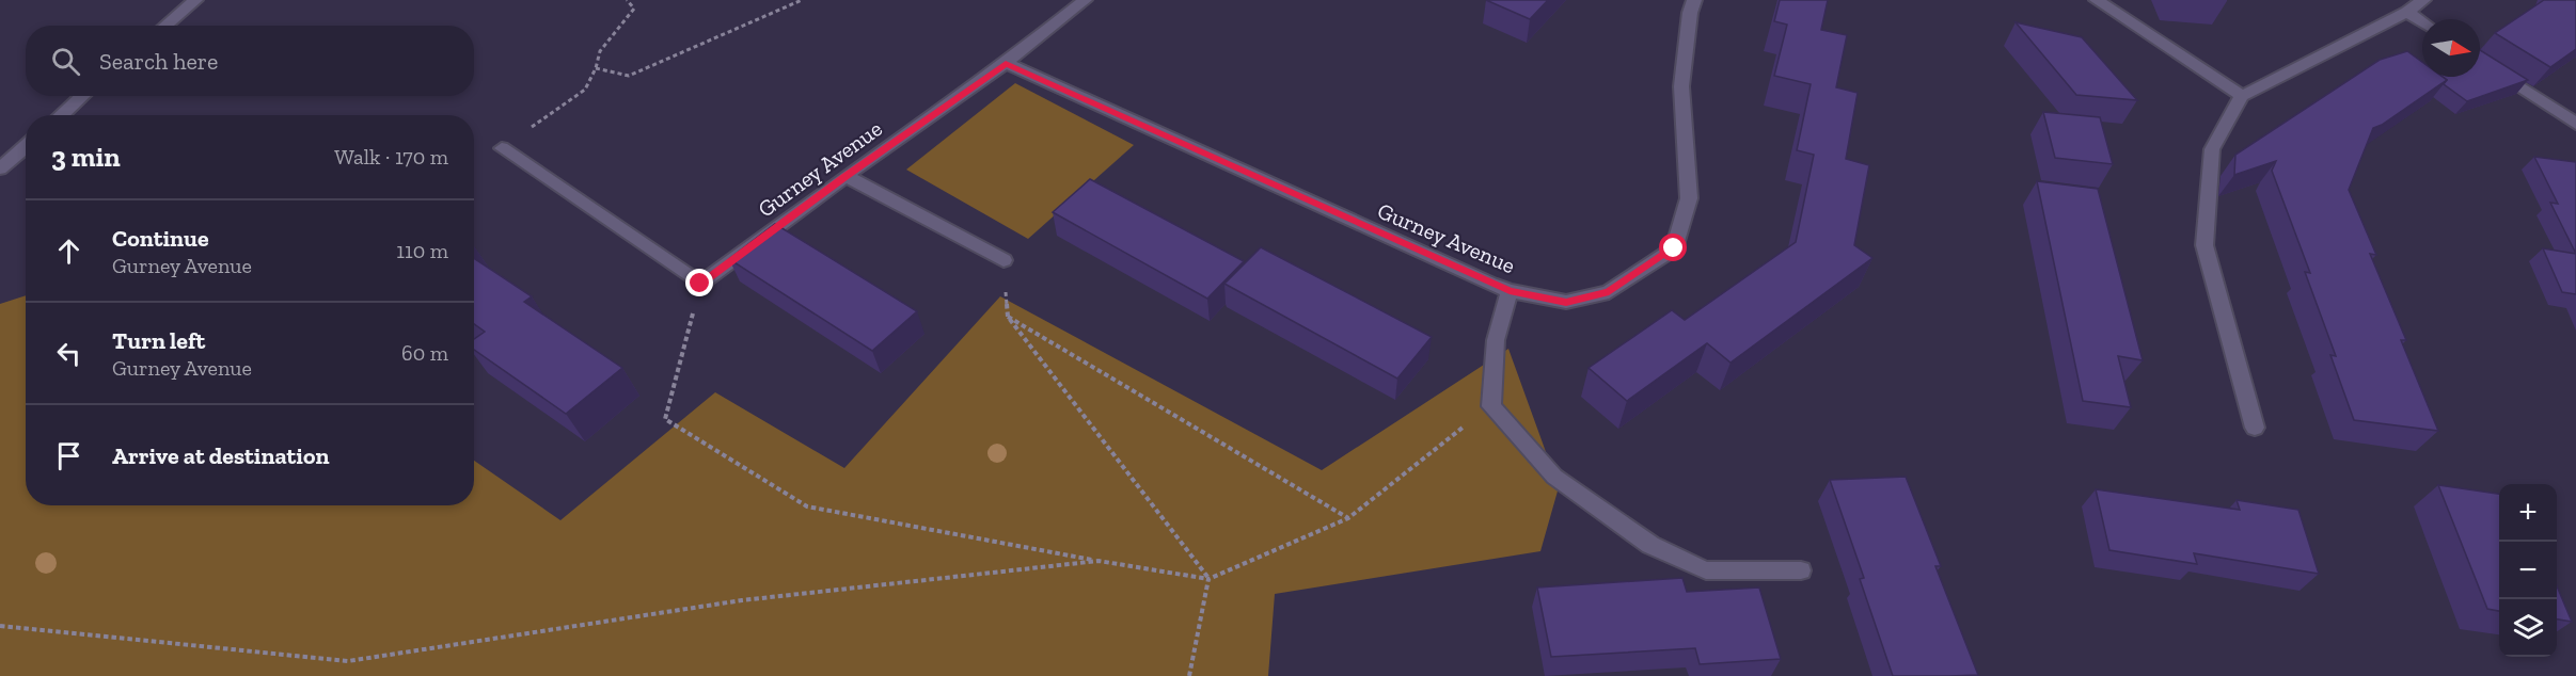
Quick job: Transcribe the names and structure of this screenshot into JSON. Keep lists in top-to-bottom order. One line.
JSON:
{"streets":{"street":["Gurney Avenue"]},"north":"right","page":{"search":"Search here","heading":["3 min","Walk · 170 m"],"list":[["Continue","Gurney Avenue","110 m"],["Turn left","Gurney Avenue","60 m"],"Arrive at destination"],"map_buttons":["+","−"]}}
